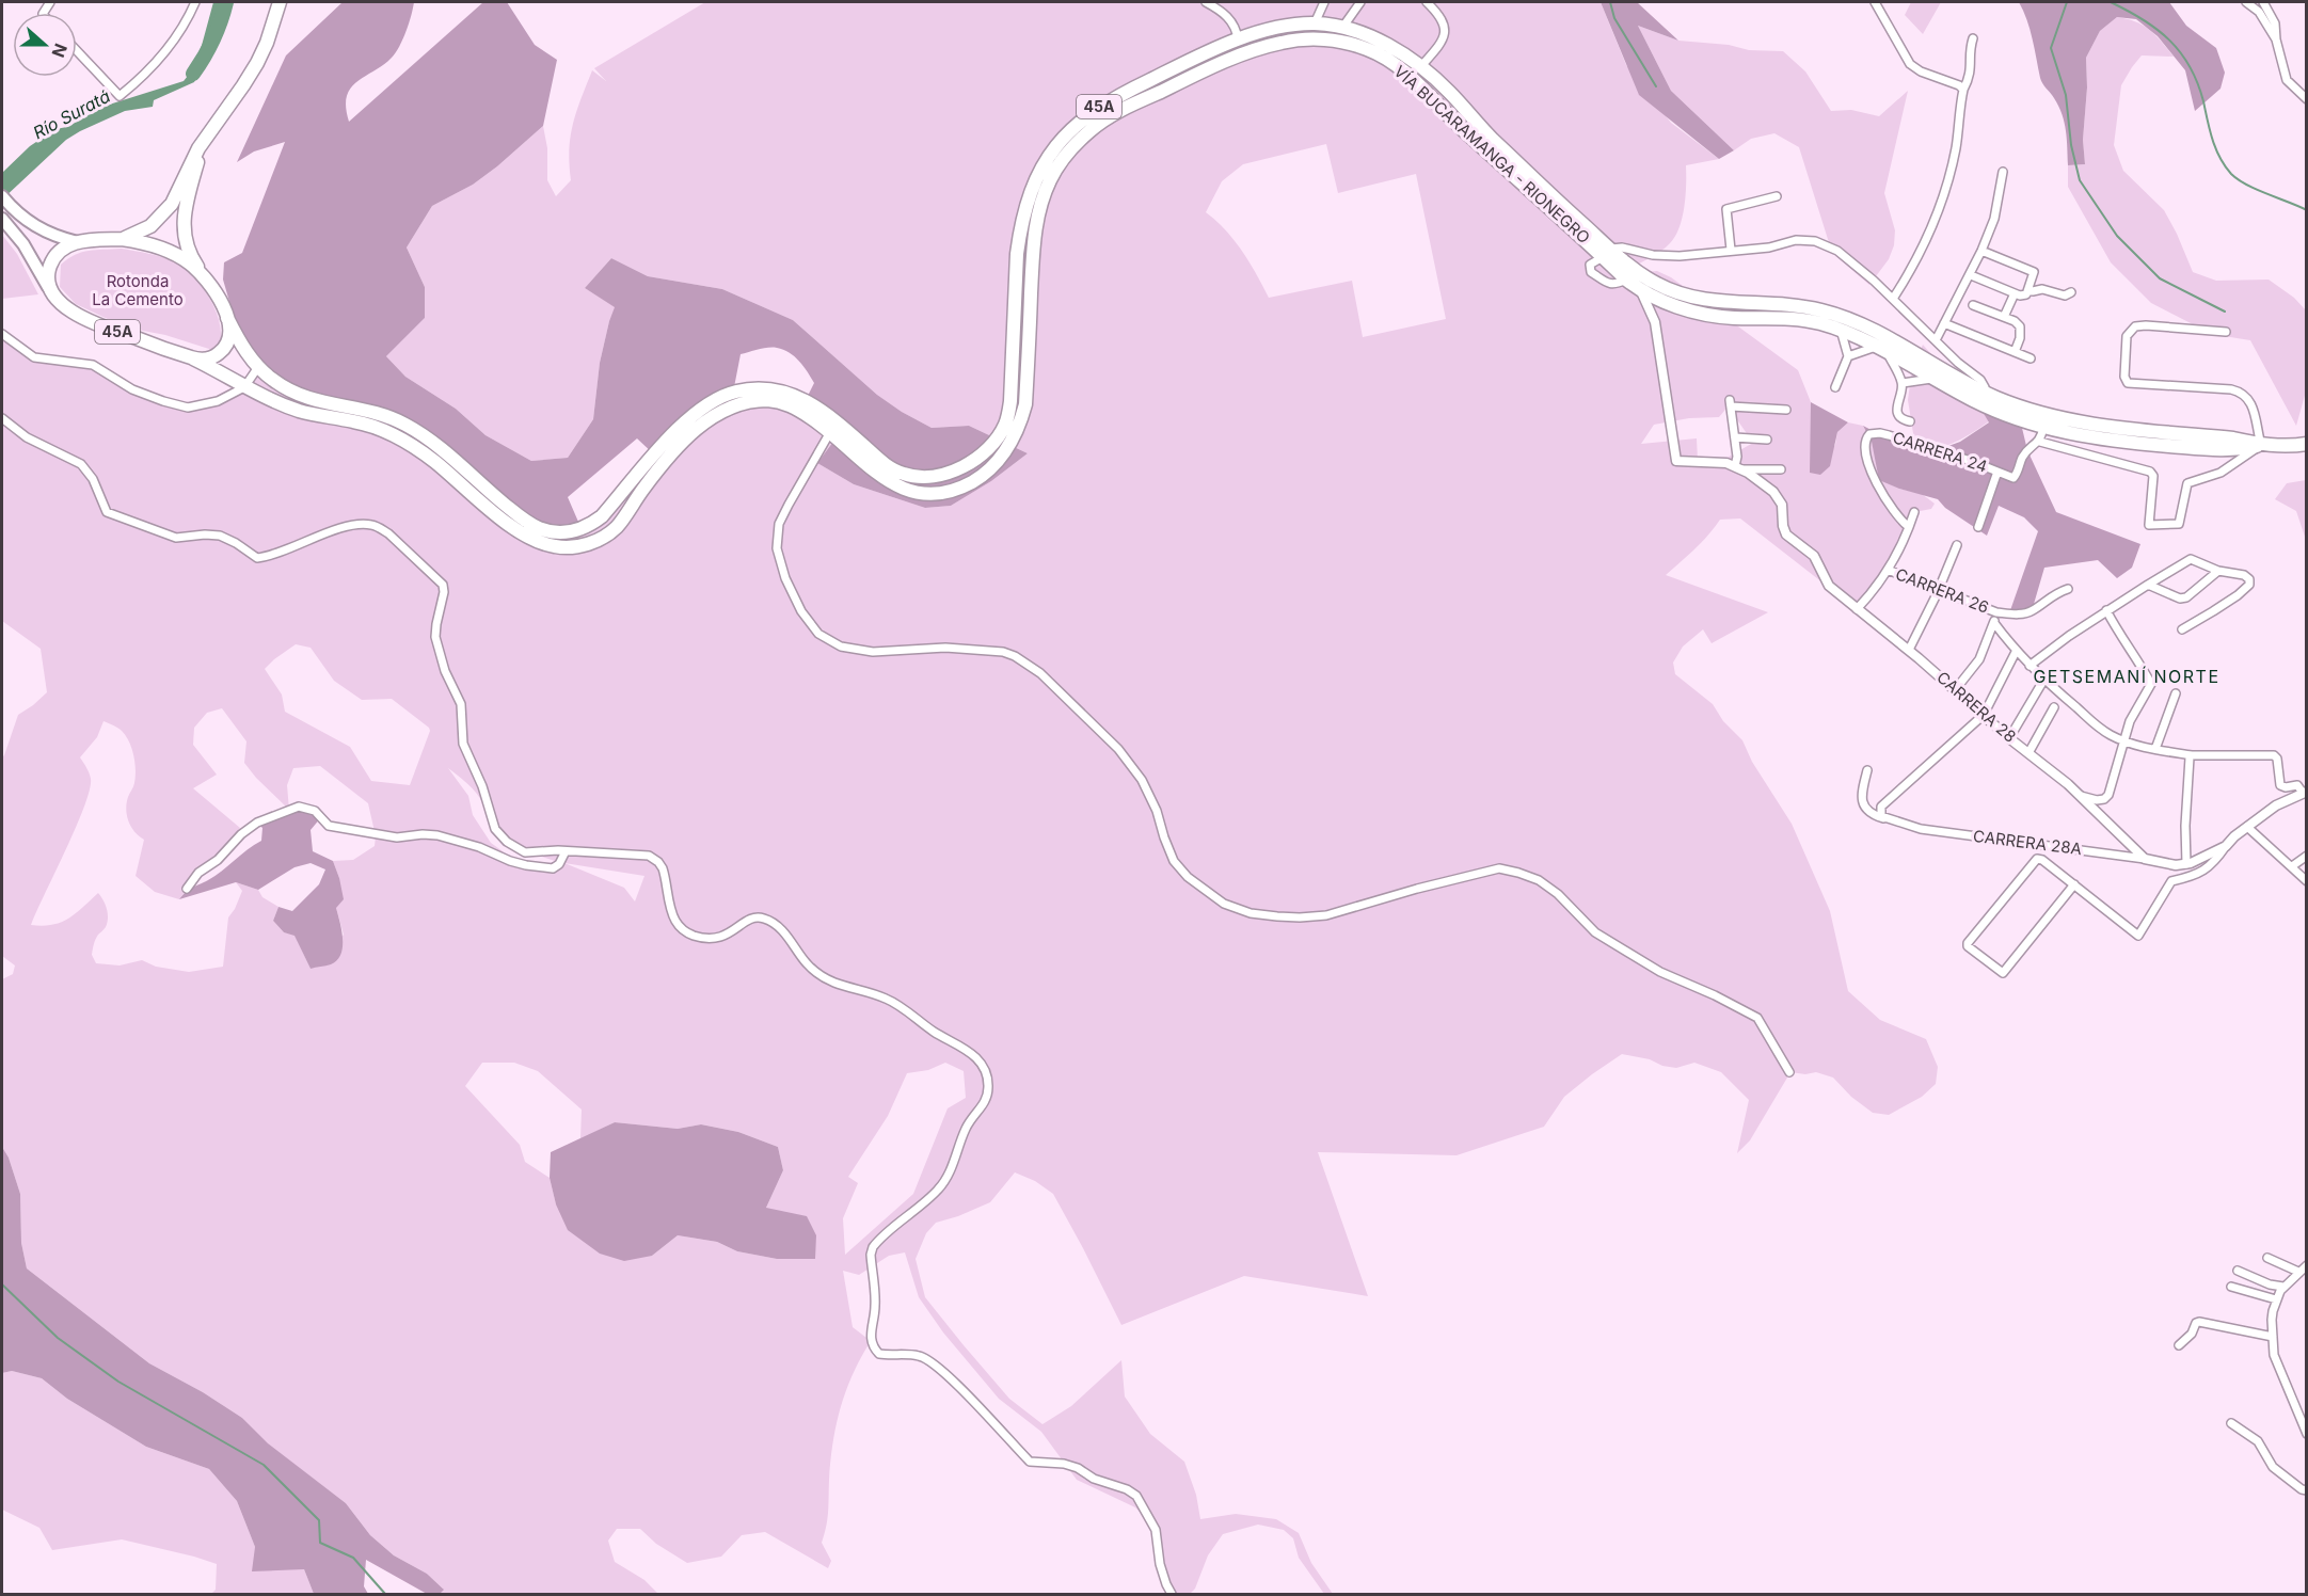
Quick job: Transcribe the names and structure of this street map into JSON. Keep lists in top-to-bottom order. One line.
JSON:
{"streets":{"highway":["45A","VÍA BUCARAMANGA - RIONEGRO"],"street":["CARRERA 24","CARRERA 26","CARRERA 28","CARRERA 28A"]},"crossings":[["45A","VÍA BUCARAMANGA - RIONEGRO"],["CARRERA 28","CARRERA 28A"]],"districts":["GETSEMANÍ NORTE"],"water":["Río Suratá"],"parks":["Rotonda La Cemento"],"north":"right"}
